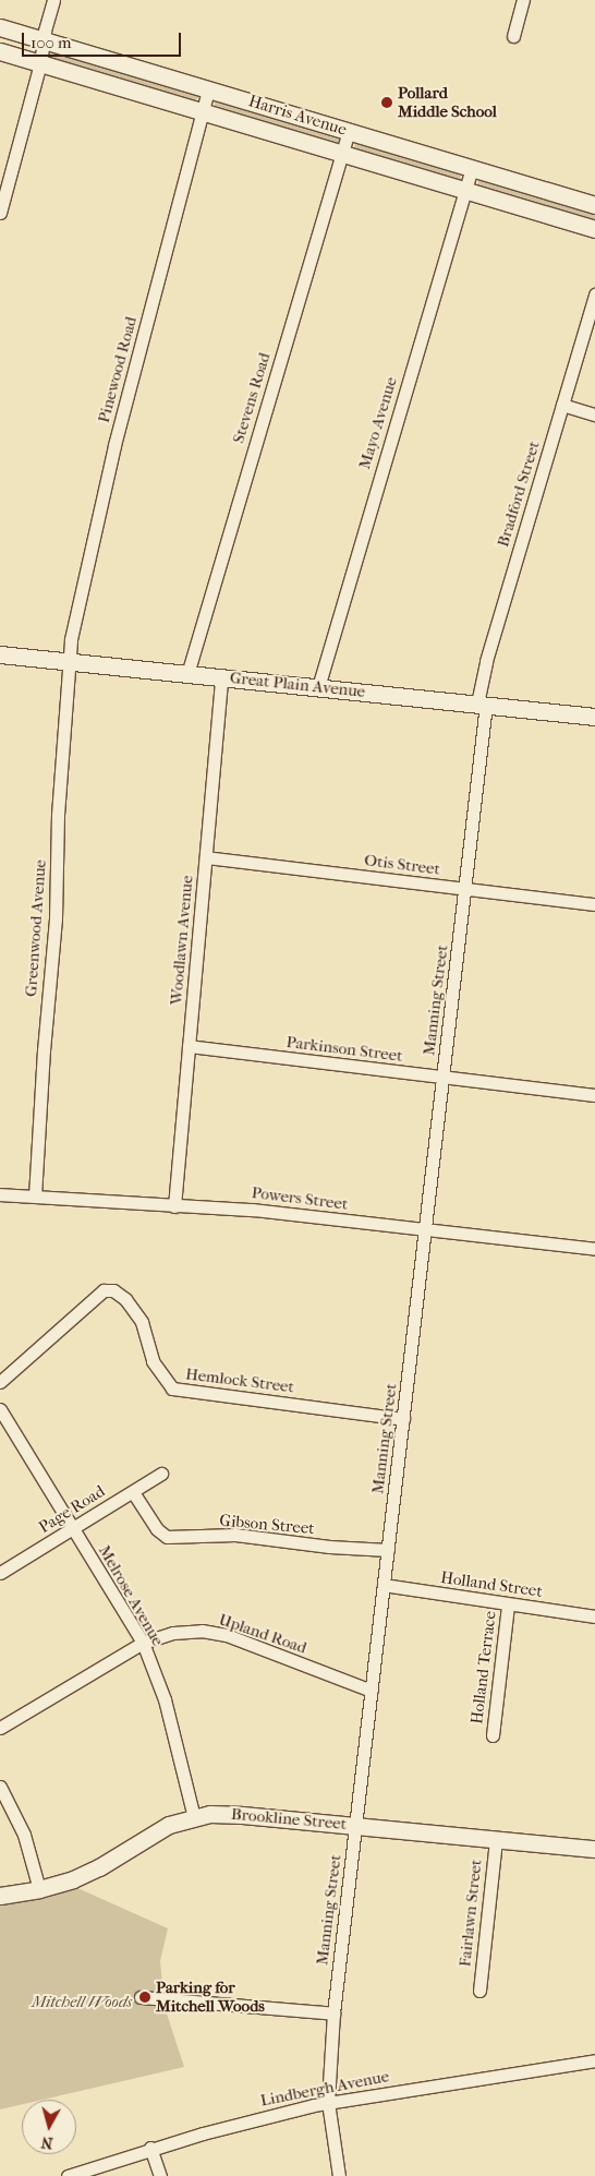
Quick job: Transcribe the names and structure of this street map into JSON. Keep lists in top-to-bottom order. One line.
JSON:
{"streets":{"street":["Harris Avenue","Pinewood Road","Stevens Road","Mayo Avenue","Bradford Street","Great Plain Avenue","Otis Street","Greenwood Avenue","Woodlawn Avenue","Manning Street","Parkinson Street","Powers Street","Hemlock Street","Page Road","Gibson Street","Holland Street","Melrose Avenue","Upland Road","Holland Terrace","Brookline Street","Fairlawn Street","Lindbergh Avenue"]},"crossings":[["Harris Avenue","Pinewood Road"],["Harris Avenue","Stevens Road"],["Harris Avenue","Mayo Avenue"],["Pinewood Road","Great Plain Avenue"],["Pinewood Road","Greenwood Avenue"],["Stevens Road","Great Plain Avenue"],["Mayo Avenue","Great Plain Avenue"],["Bradford Street","Great Plain Avenue"],["Bradford Street","Manning Street"],["Great Plain Avenue","Greenwood Avenue"],["Great Plain Avenue","Woodlawn Avenue"],["Great Plain Avenue","Manning Street"],["Otis Street","Woodlawn Avenue"],["Otis Street","Manning Street"],["Greenwood Avenue","Powers Street"],["Woodlawn Avenue","Parkinson Street"],["Woodlawn Avenue","Powers Street"],["Manning Street","Parkinson Street"],["Manning Street","Powers Street"],["Manning Street","Hemlock Street"],["Manning Street","Gibson Street"],["Manning Street","Holland Street"],["Manning Street","Upland Road"],["Manning Street","Brookline Street"],["Manning Street","Lindbergh Avenue"],["Page Road","Gibson Street"],["Page Road","Melrose Avenue"],["Holland Street","Holland Terrace"],["Melrose Avenue","Upland Road"],["Melrose Avenue","Brookline Street"],["Brookline Street","Fairlawn Street"]],"parks":["Mitchell Woods"],"places":["Pollard Middle School","Parking for Mitchell Woods"],"scale_bar":"100 m","north":"bottom"}
